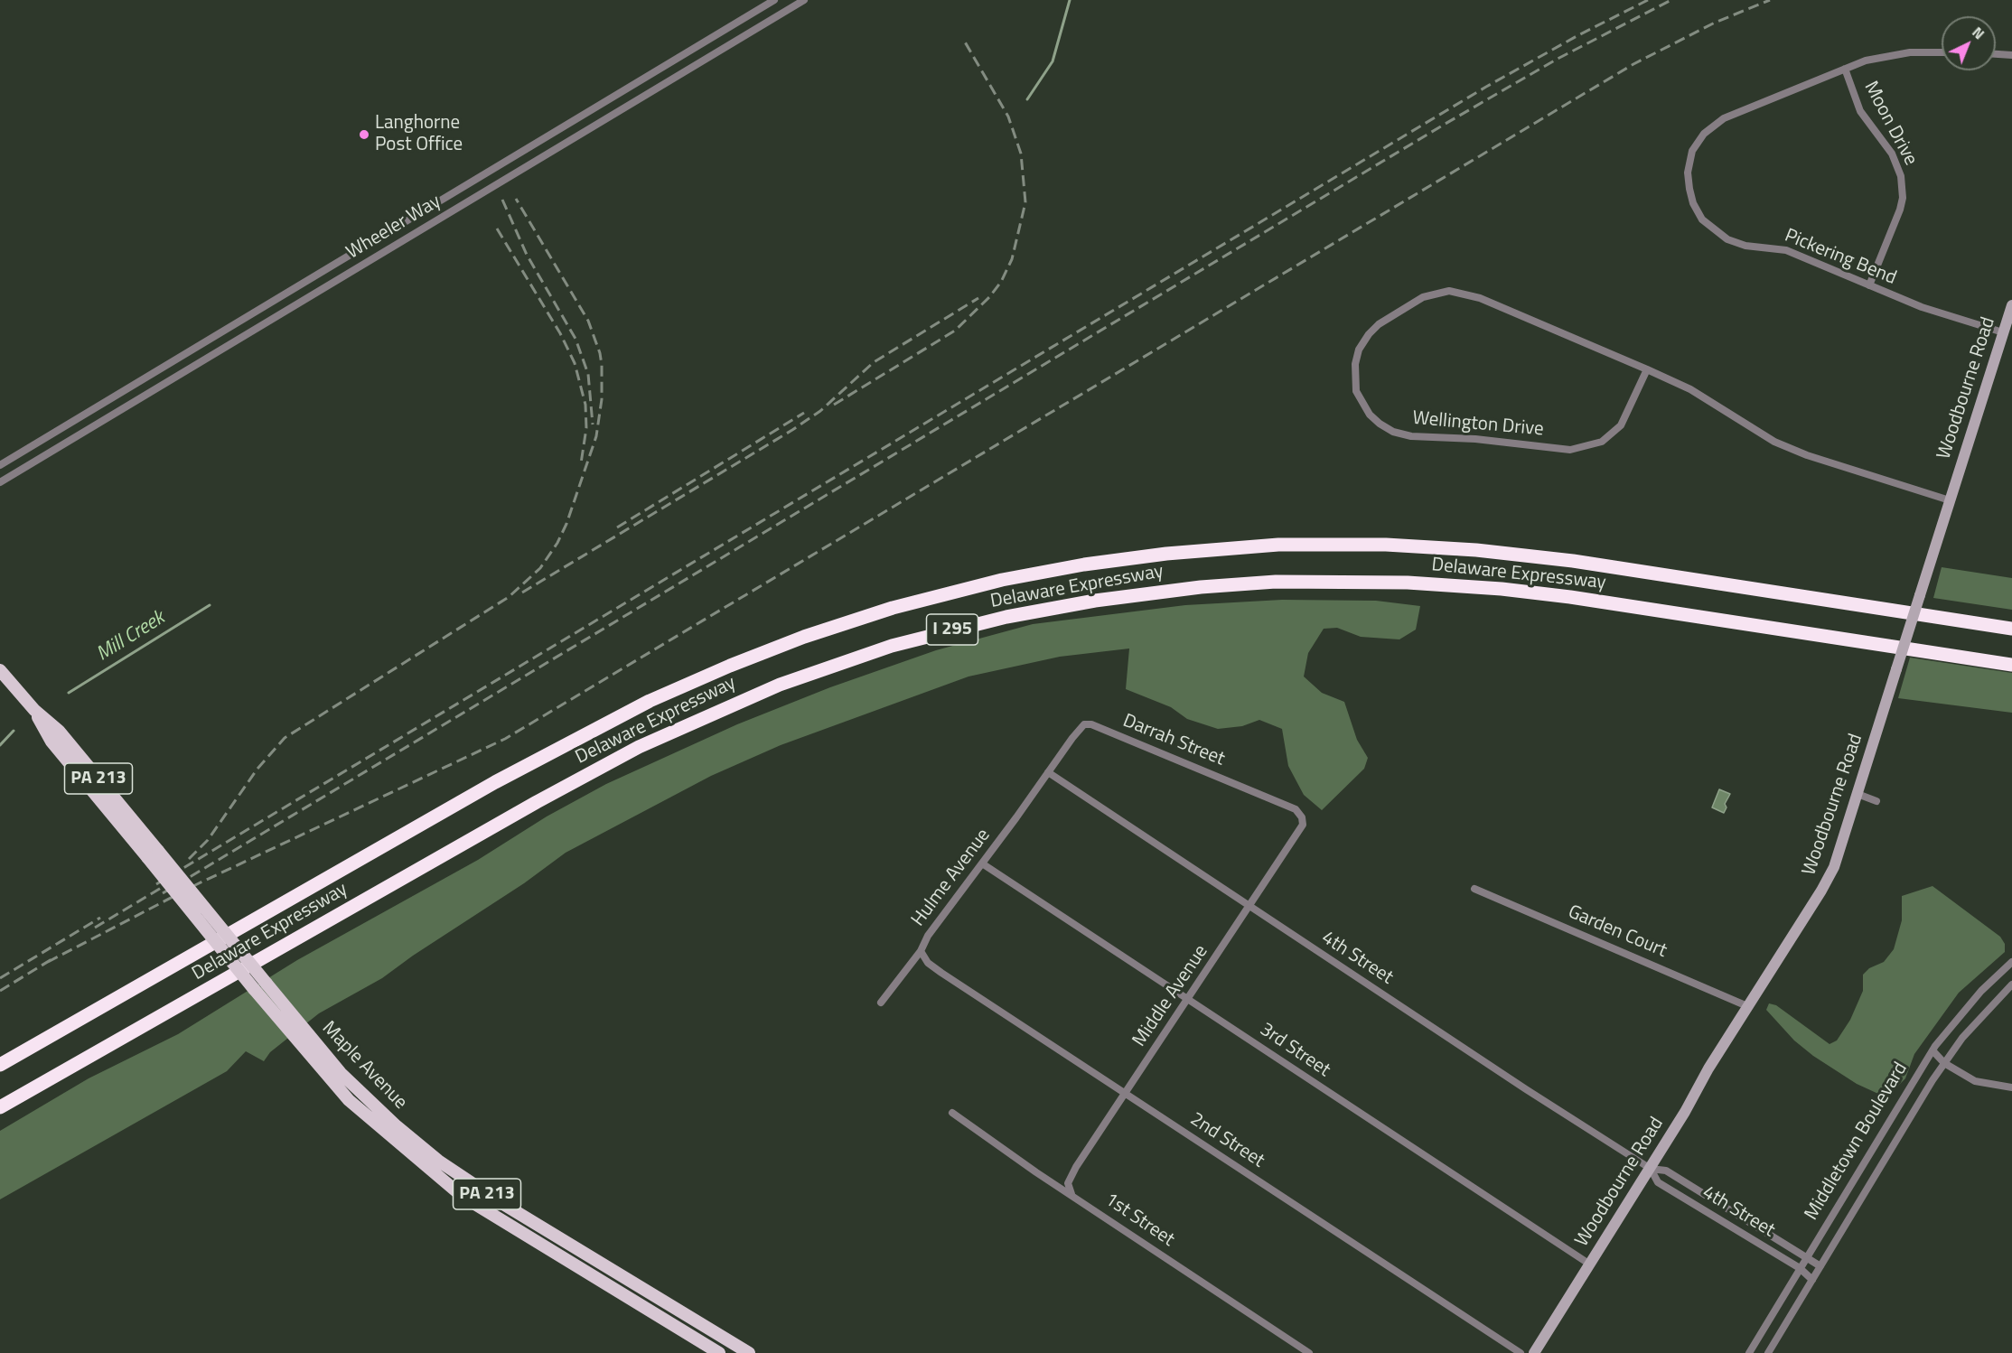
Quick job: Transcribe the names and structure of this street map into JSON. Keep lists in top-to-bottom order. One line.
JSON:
{"streets":{"highway":["Delaware Expressway","I 295"],"main road":["Woodbourne Road","PA 213","Maple Avenue"],"street":["Moon Drive","Wheeler Way","Pickering Bend","Wellington Drive","Darrah Street","Hulme Avenue","Garden Court","4th Street","Middle Avenue","3rd Street","2nd Street","Middletown Boulevard","1st Street"]},"crossings":[["Moon Drive","Pickering Bend"],["Pickering Bend","Woodbourne Road"],["Woodbourne Road","Wellington Drive"],["Woodbourne Road","Garden Court"],["Woodbourne Road","4th Street"],["Woodbourne Road","3rd Street"],["Darrah Street","Hulme Avenue"],["Darrah Street","4th Street"],["Darrah Street","Middle Avenue"],["Hulme Avenue","4th Street"],["Hulme Avenue","3rd Street"],["Hulme Avenue","2nd Street"],["4th Street","Middle Avenue"],["4th Street","Middletown Boulevard"],["Middle Avenue","3rd Street"],["Middle Avenue","2nd Street"],["Middle Avenue","1st Street"]],"water":["Mill Creek"],"places":["Langhorne Post Office"],"north":"top right"}
